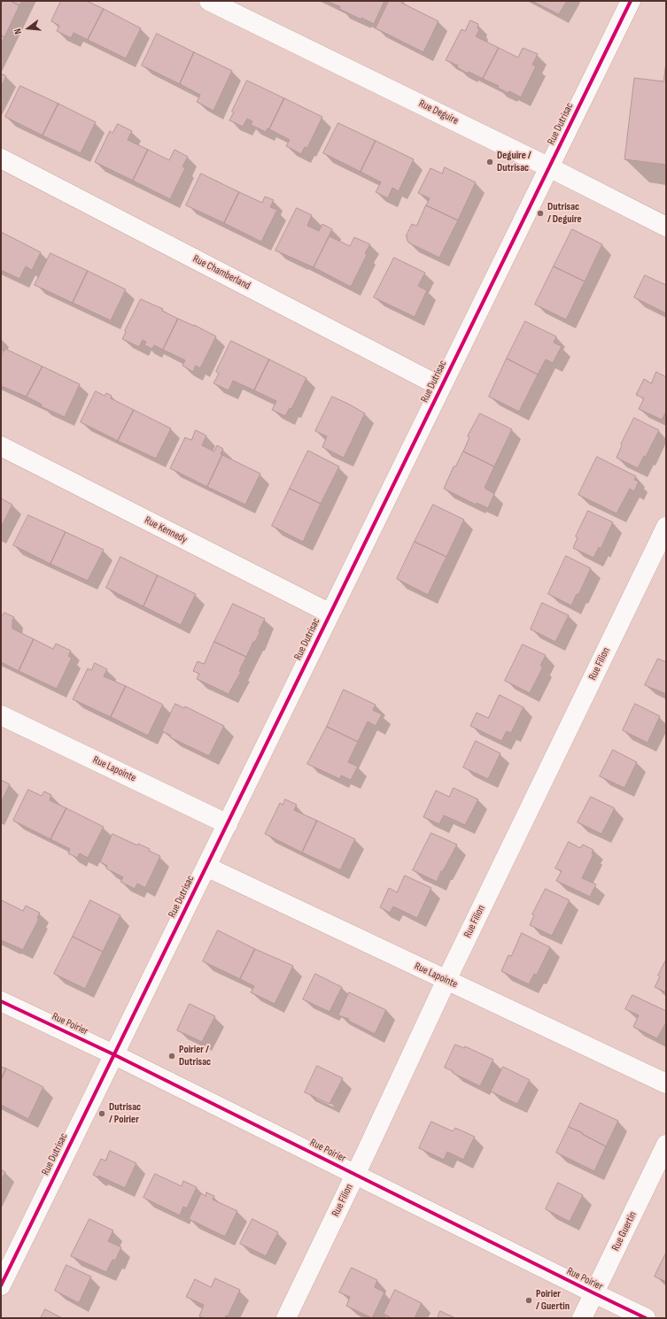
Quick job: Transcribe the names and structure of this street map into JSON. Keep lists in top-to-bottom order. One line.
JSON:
{"streets":{"street":["Rue Deguire","Rue Dutrisac","Rue Chamberland","Rue Kennedy","Rue Filion","Rue Lapointe","Rue Poirier","Rue Guertin"]},"crossings":[["Rue Deguire","Rue Dutrisac"],["Rue Dutrisac","Rue Chamberland"],["Rue Dutrisac","Rue Kennedy"],["Rue Dutrisac","Rue Lapointe"],["Rue Dutrisac","Rue Poirier"],["Rue Filion","Rue Lapointe"],["Rue Filion","Rue Poirier"],["Rue Poirier","Rue Guertin"]],"places":["Deguire / Dutrisac","Dutrisac / Deguire","Poirier / Dutrisac","Dutrisac / Poirier","Poirier / Guertin"],"north":"left"}
